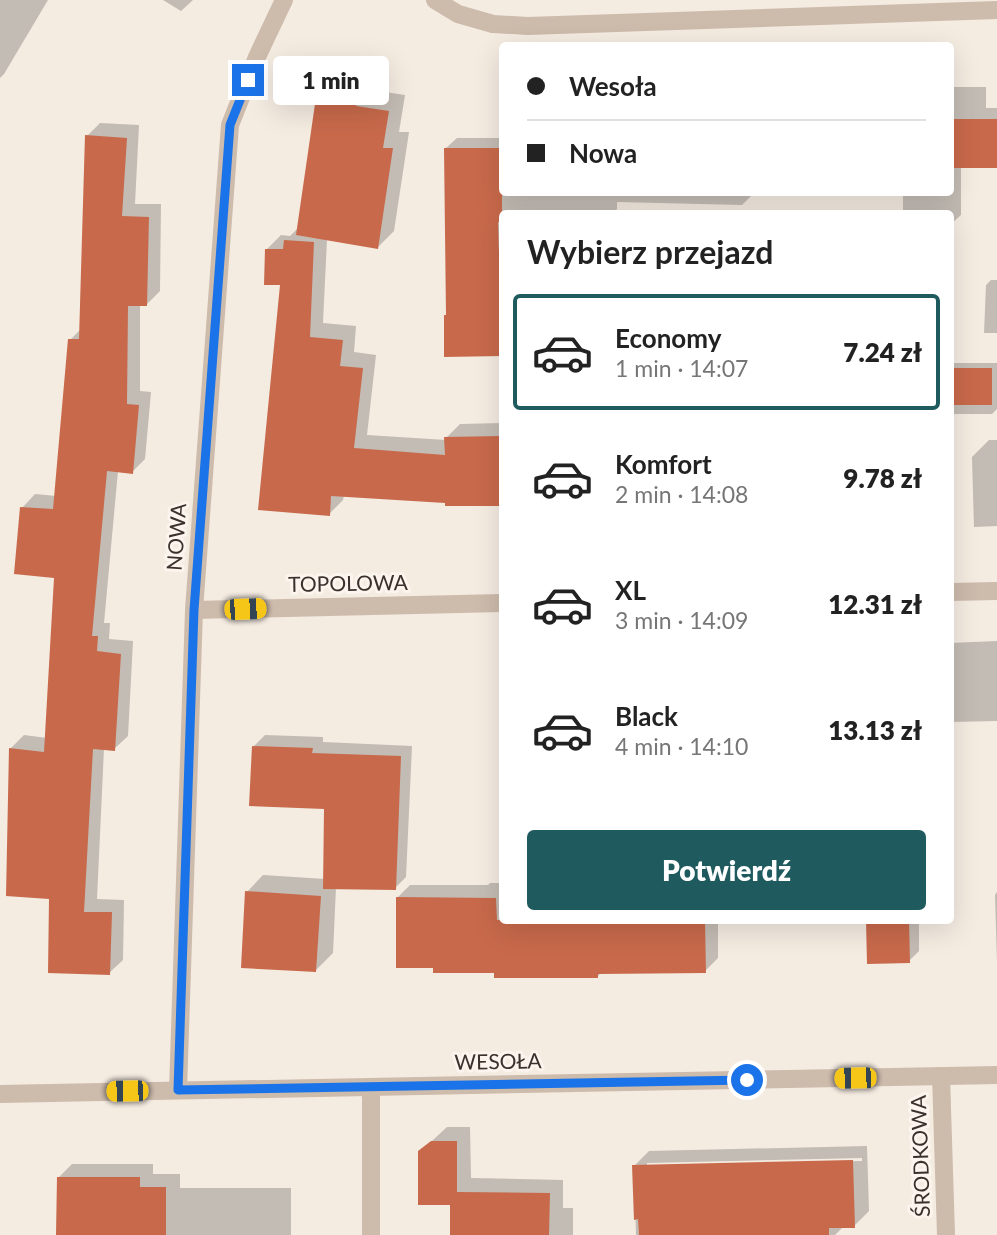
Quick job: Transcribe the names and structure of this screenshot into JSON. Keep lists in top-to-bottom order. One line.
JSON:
{"streets":{"street":["NOWA","TOPOLOWA","WESOŁA","ŚRODKOWA"]},"crossings":[["NOWA","TOPOLOWA"],["NOWA","WESOŁA"],["WESOŁA","ŚRODKOWA"]],"page":{"banner":["Wesoła","Nowa"],"bubble":"1 min","heading":"Wybierz przejazd","list":[{"name":"Economy","note":"1 min · 14:07","value":"7.24 zł"},{"name":"Komfort","note":"2 min · 14:08","value":"9.78 zł"},{"name":"XL","note":"3 min · 14:09","value":"12.31 zł"},{"name":"Black","note":"4 min · 14:10","value":"13.13 zł"}],"buttons":"Potwierdź"}}
